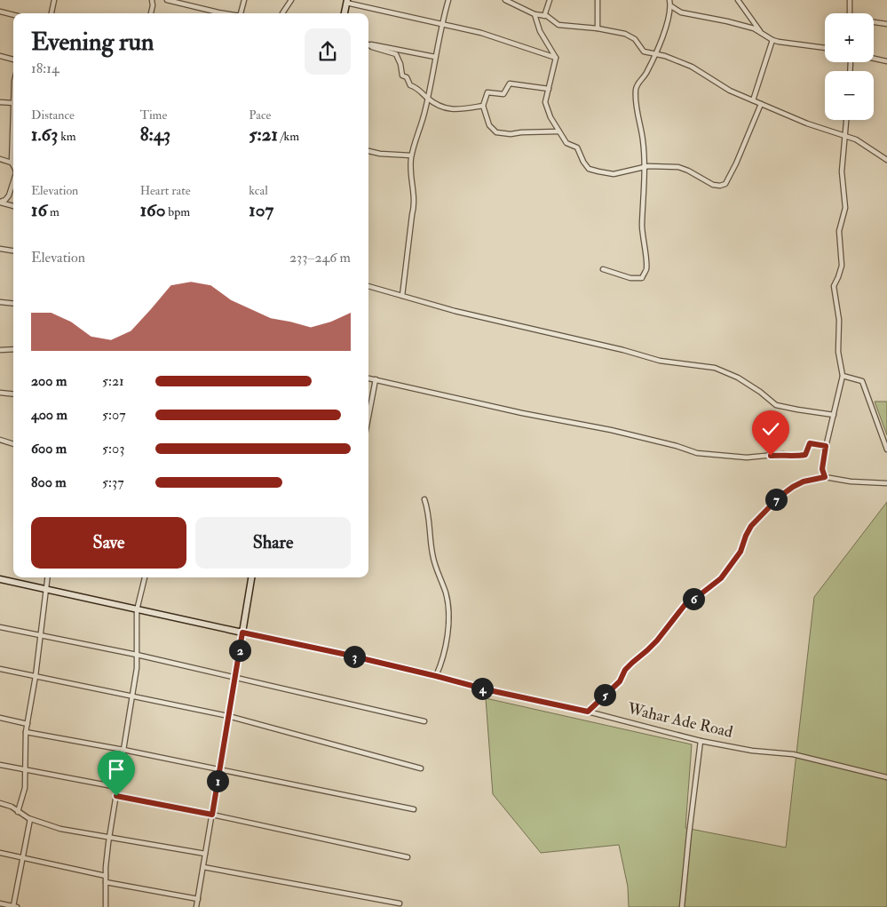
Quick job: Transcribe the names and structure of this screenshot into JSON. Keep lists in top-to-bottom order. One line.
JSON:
{"streets":{"street":["Wahar Ade Road"]},"page":{"map_buttons":["+","−"],"heading":["Evening run","18:14"],"stats":[["Distance","1.63 km"],["Time","8:43"],["Pace","5:21 /km"],["Elevation","16 m"],["Heart rate","160 bpm"],["kcal","107"]],"chart":["Elevation","233–246 m"],"list":[{"name":"200 m","note":"5:21"},{"name":"400 m","note":"5:07"},{"name":"600 m","note":"5:03"},{"name":"800 m","note":"5:37"}],"pins":["7","6","2","3","4","5","1"],"buttons":["Save","Share"]}}
